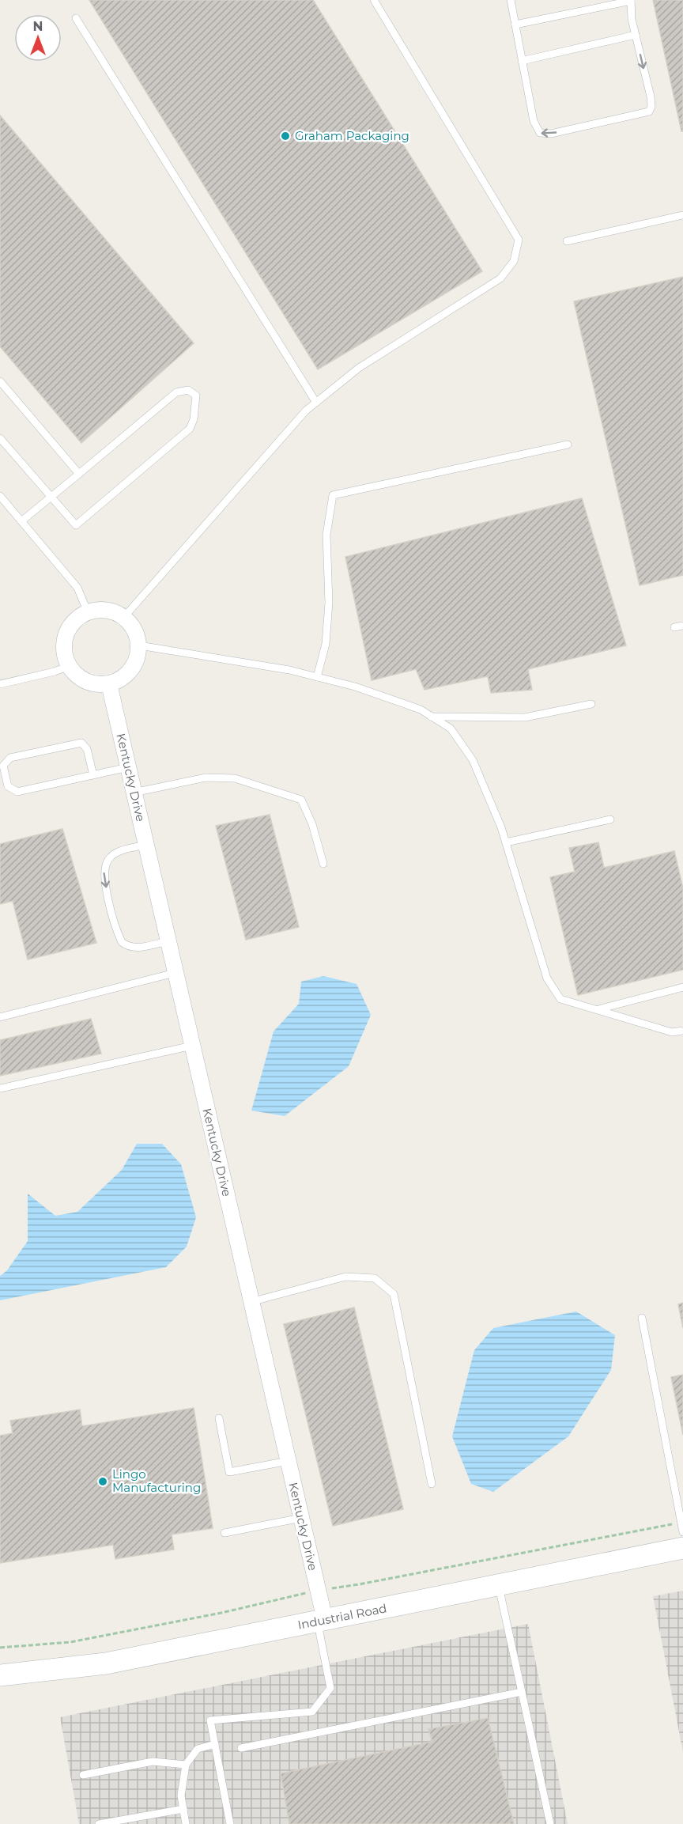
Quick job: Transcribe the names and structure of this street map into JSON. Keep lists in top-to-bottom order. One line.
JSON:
{"streets":{"main road":["Industrial Road"],"street":["Kentucky Drive"]},"crossings":[["Kentucky Drive","Industrial Road"]],"places":["Graham Packaging","Lingo Manufacturing"],"north":"top"}
